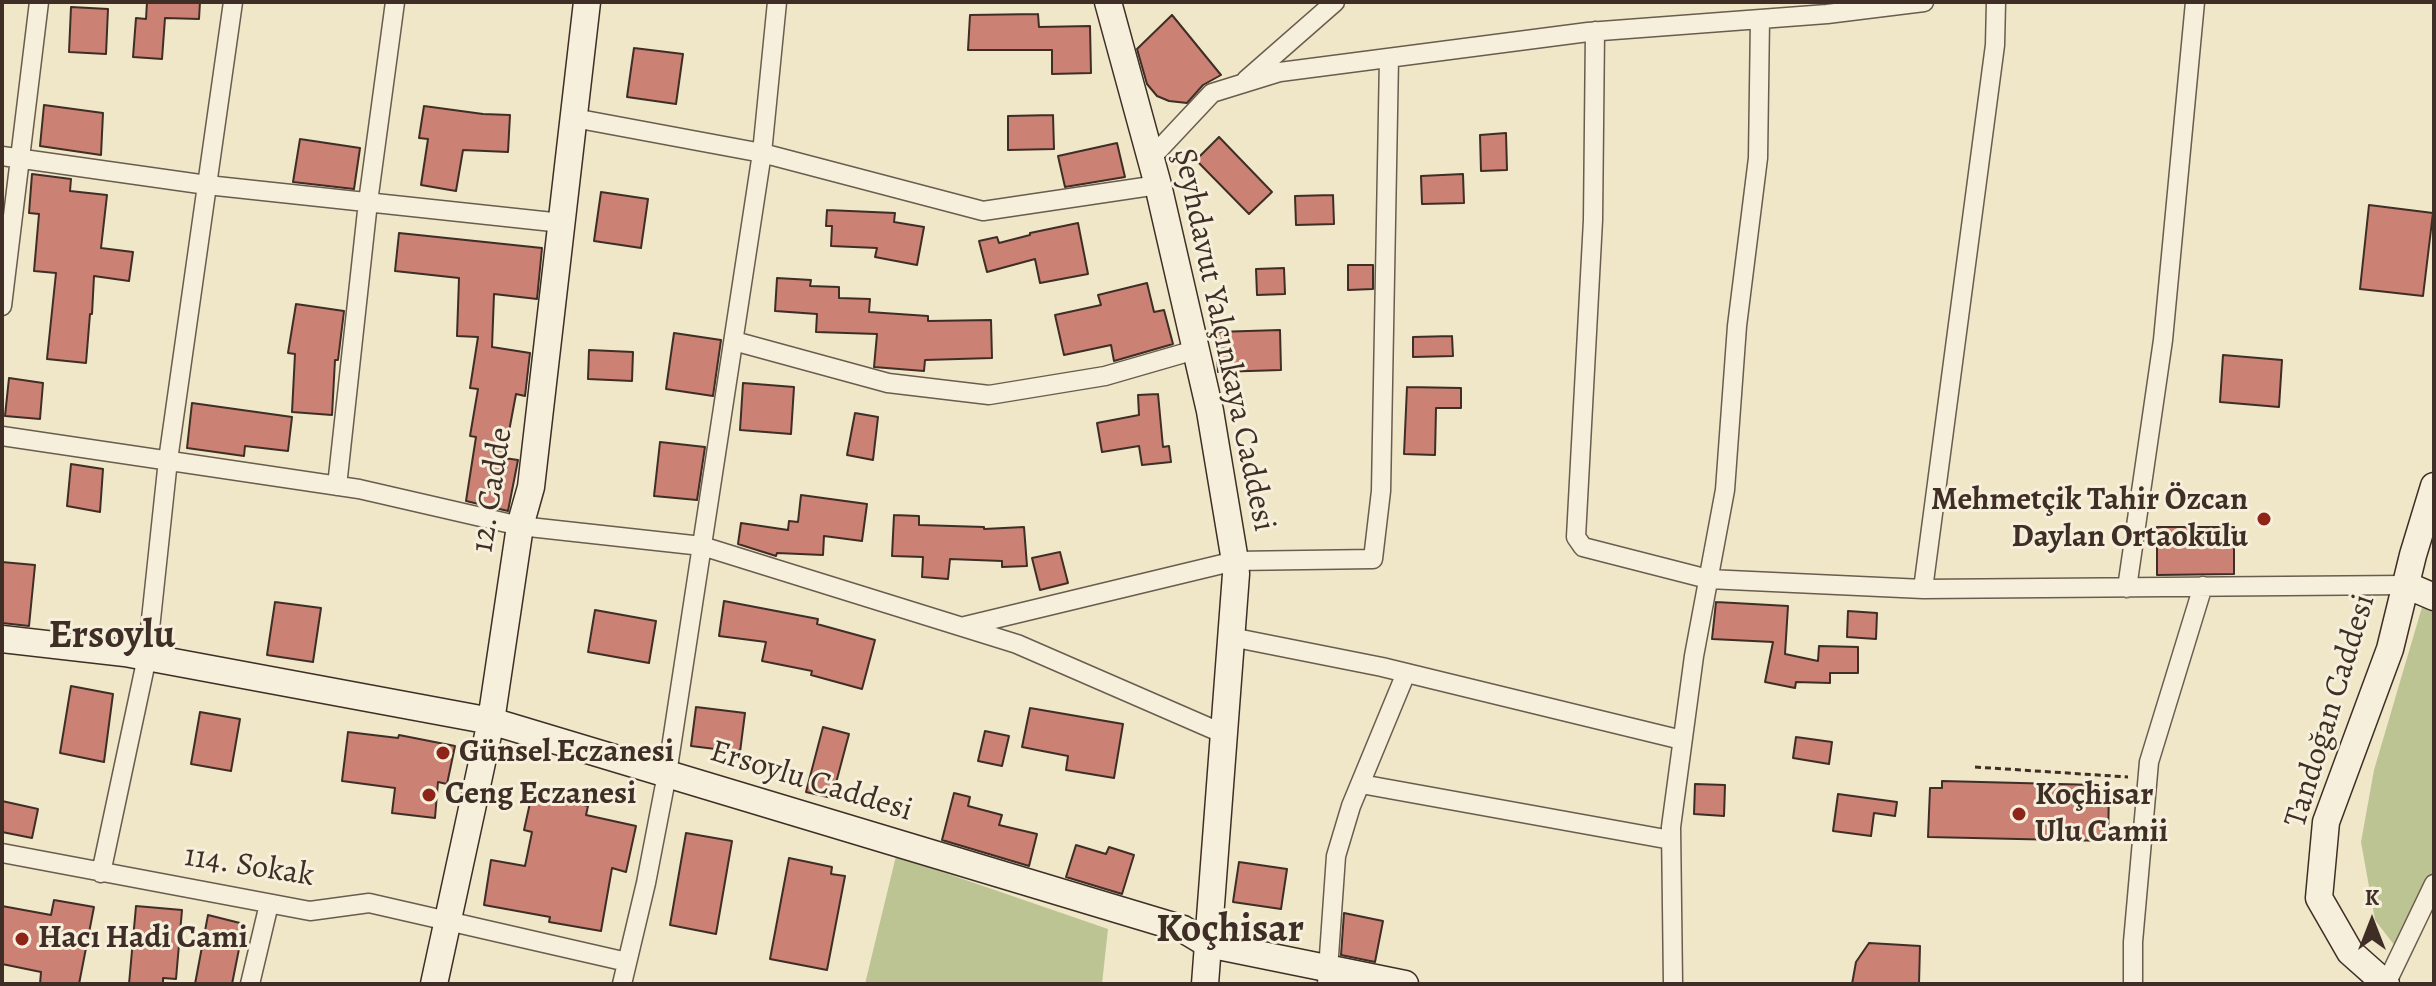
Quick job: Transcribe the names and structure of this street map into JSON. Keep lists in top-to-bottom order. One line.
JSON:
{"streets":{"street":["Şeyhdavut Yalçınkaya Caddesi","12. Cadde","Tandoğan Caddesi","Ersoylu Caddesi","114. Sokak"]},"crossings":[["Şeyhdavut Yalçınkaya Caddesi","Ersoylu Caddesi"],["12. Cadde","Ersoylu Caddesi"],["12. Cadde","114. Sokak"]],"districts":["Ersoylu","Koçhisar"],"places":["Mehmetçik Tahir Özcan Daylan Ortaokulu","Günsel Eczanesi","Ceng Eczanesi","Koçhisar Ulu Camii","Hacı Hadi Cami"],"north":"top"}
